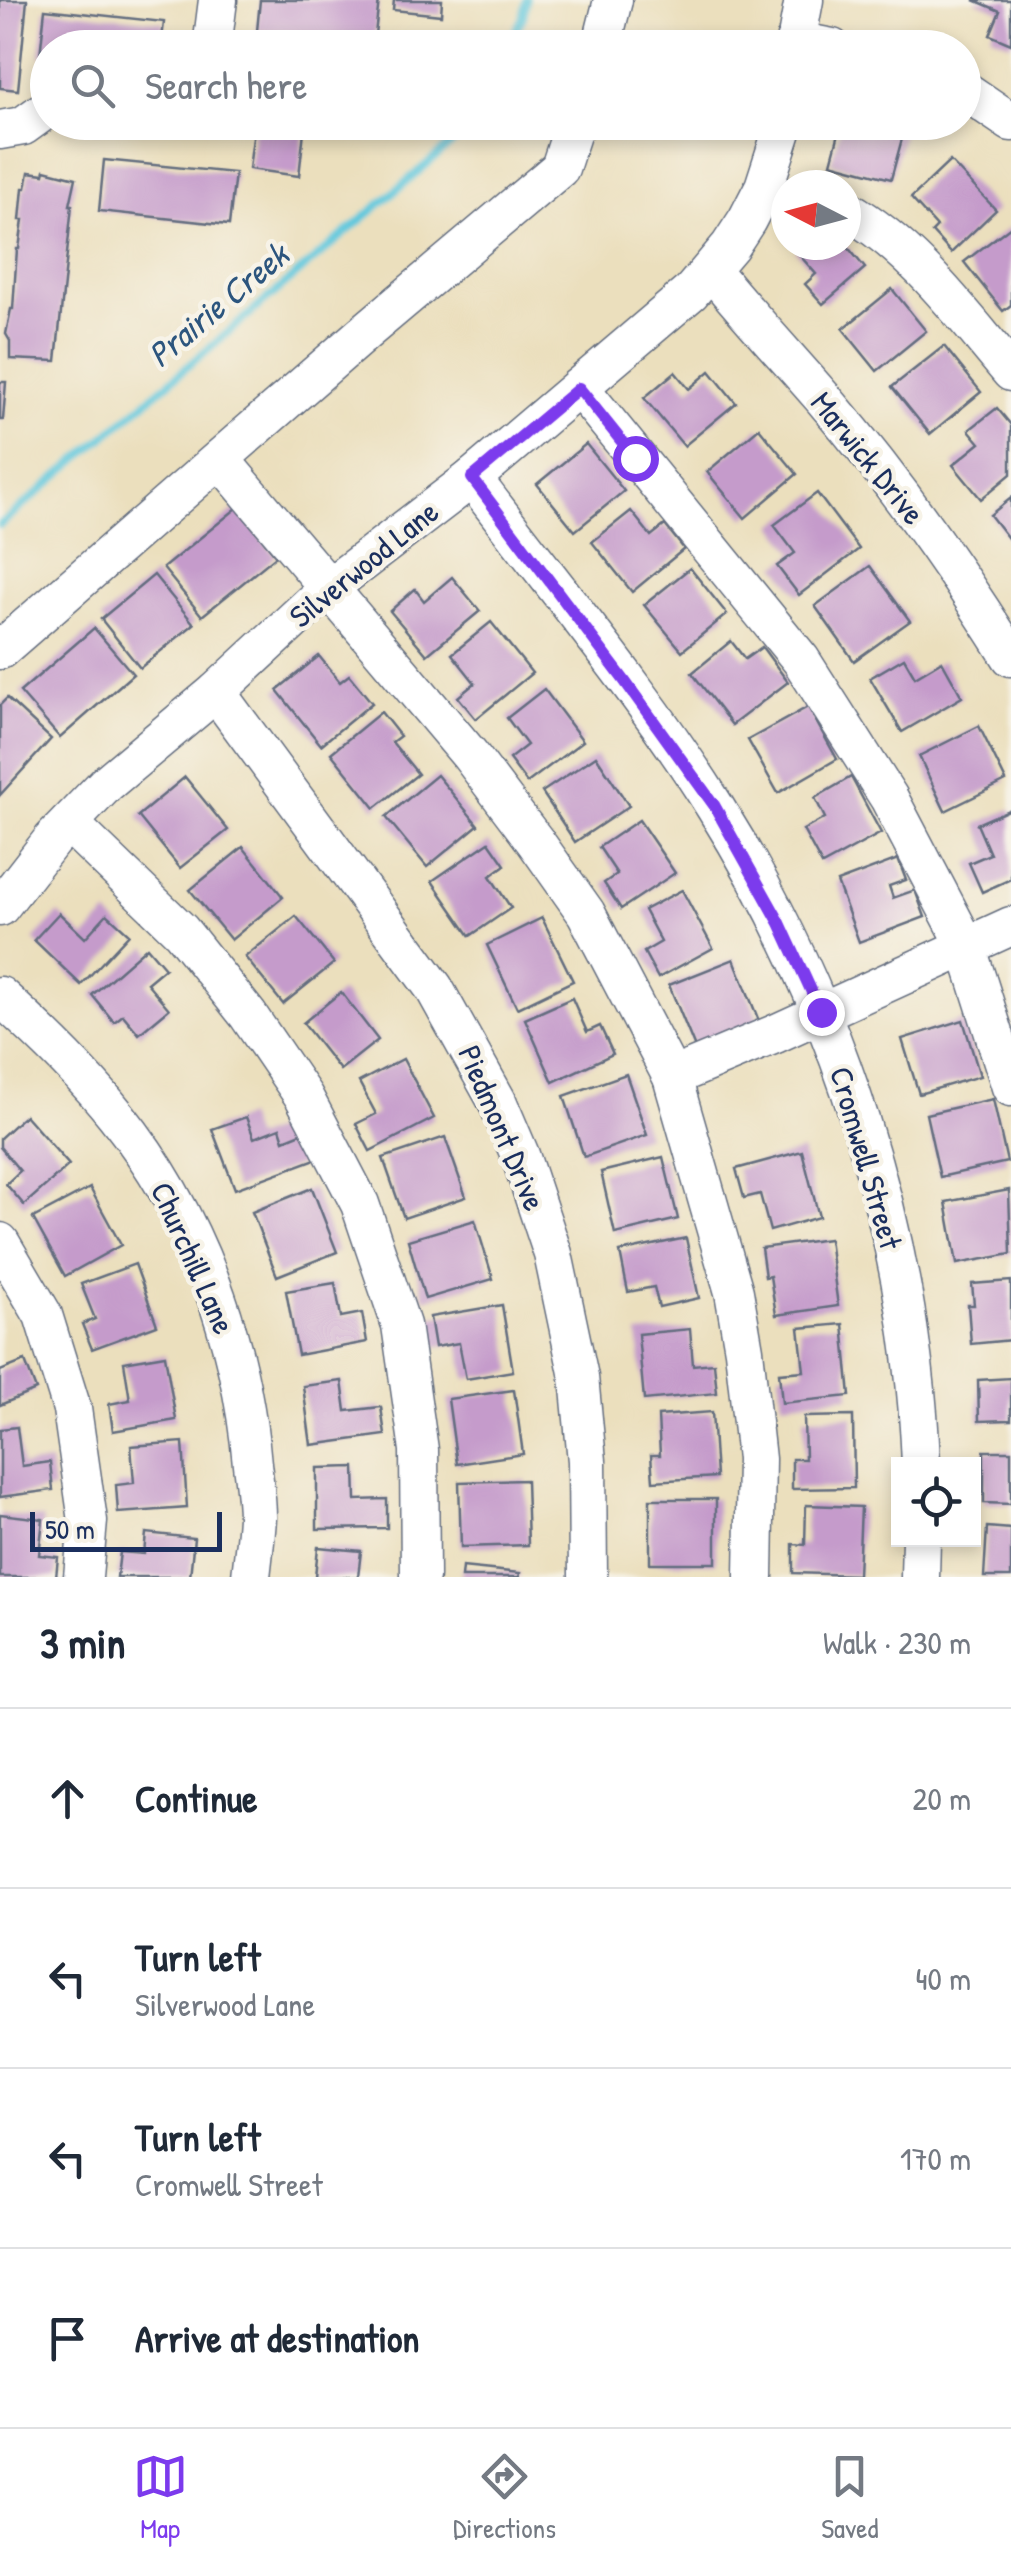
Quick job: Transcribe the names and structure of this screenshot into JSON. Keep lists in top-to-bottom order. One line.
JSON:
{"streets":{"street":["Marwick Drive","Silverwood Lane","Piedmont Drive","Cromwell Street","Churchill Lane"]},"crossings":[["Marwick Drive","Silverwood Lane"],["Silverwood Lane","Piedmont Drive"],["Silverwood Lane","Cromwell Street"]],"water":["Prairie Creek"],"scale_bar":"50 m","north":"left","page":{"search":"Search here","scale":"50 m","heading":["3 min","Walk · 230 m"],"list":[["Continue","20 m"],["Turn left","Silverwood Lane","40 m"],["Turn left","Cromwell Street","170 m"],"Arrive at destination"],"nav":["Map","Directions","Saved"]}}
